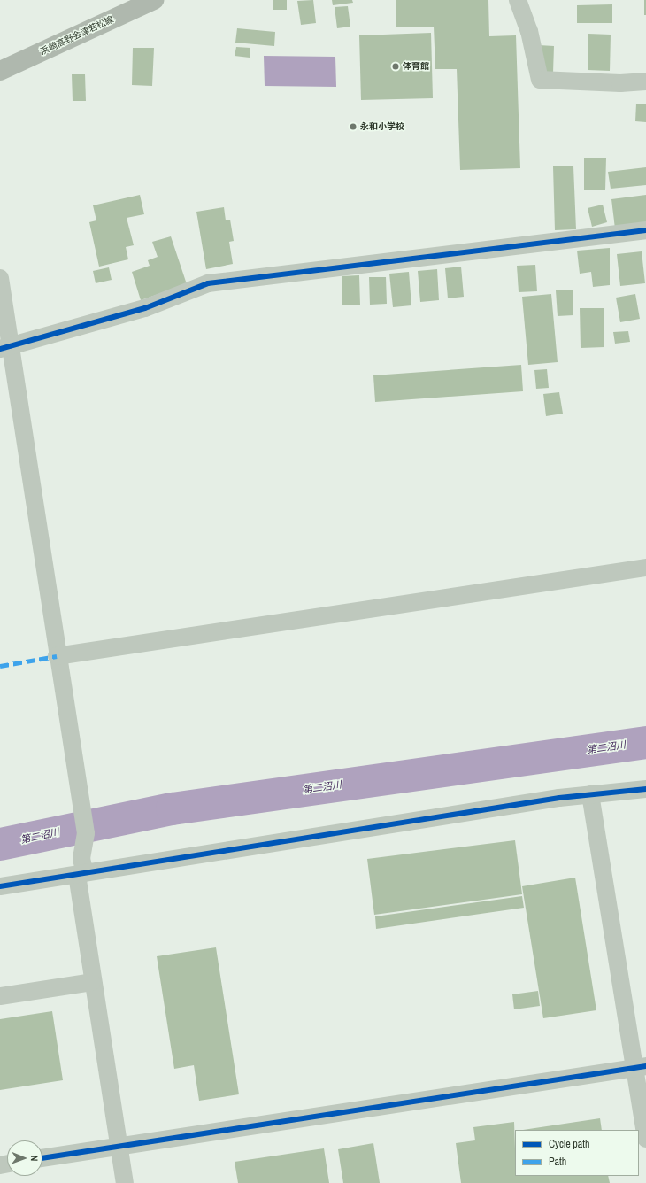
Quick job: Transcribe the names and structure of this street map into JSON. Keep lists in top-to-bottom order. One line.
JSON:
{"streets":{"main road":["浜崎高野会津若松線"]},"water":["第二沼川"],"places":["体育館","永和小学校"],"legend":["Cycle path","Path"],"north":"right"}
